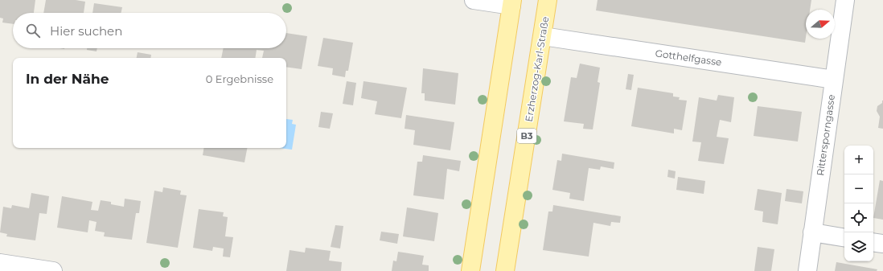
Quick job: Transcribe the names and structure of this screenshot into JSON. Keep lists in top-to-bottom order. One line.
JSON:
{"streets":{"main road":["Erzherzog-Karl-Straße","B3"],"street":["Gotthelfgasse","Rittersporngasse"]},"crossings":[["Gotthelfgasse","Erzherzog-Karl-Straße"],["Gotthelfgasse","Rittersporngasse"]],"north":"right","page":{"search":"Hier suchen","heading":["In der Nähe","0 Ergebnisse"],"map_buttons":["+","−"]}}
